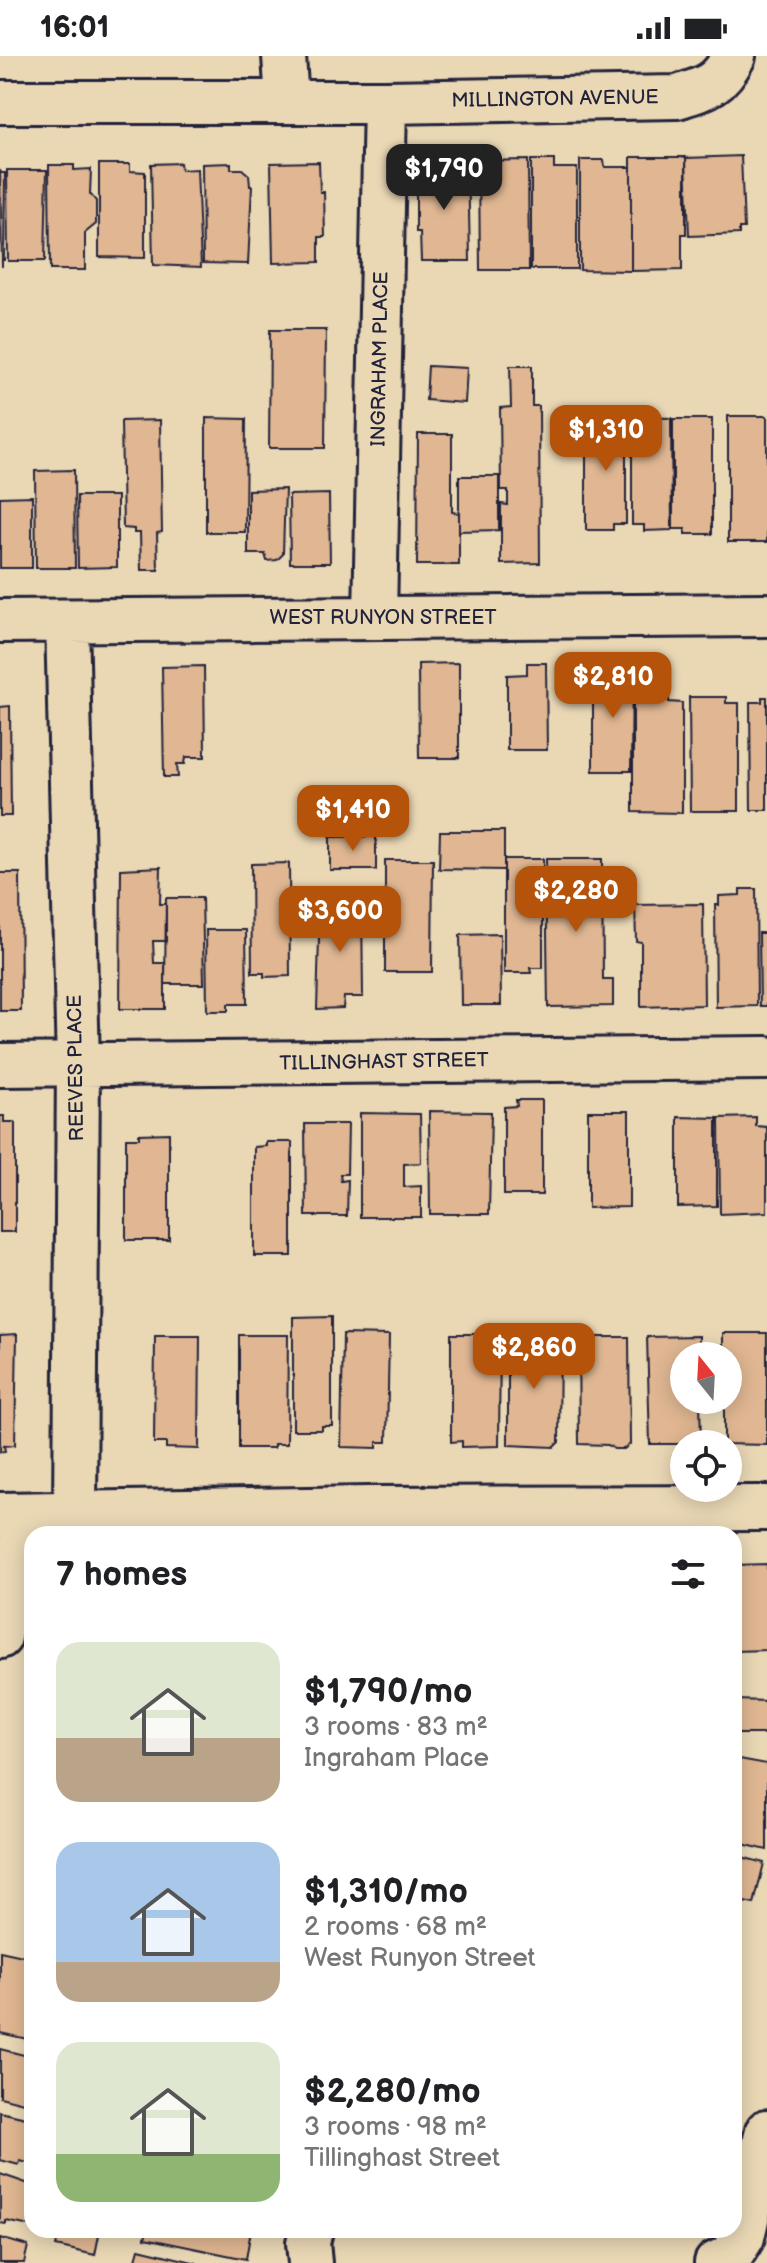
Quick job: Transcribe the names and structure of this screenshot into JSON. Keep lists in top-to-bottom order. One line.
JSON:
{"streets":{"street":["MILLINGTON AVENUE","INGRAHAM PLACE","WEST RUNYON STREET","TILLINGHAST STREET","REEVES PLACE"]},"crossings":[["MILLINGTON AVENUE","INGRAHAM PLACE"],["INGRAHAM PLACE","WEST RUNYON STREET"],["WEST RUNYON STREET","REEVES PLACE"],["TILLINGHAST STREET","REEVES PLACE"]],"north":"top","page":{"status":"16:01","price":["$1,790","$1,310","$2,810","$1,410","$2,280","$3,600","$2,860"],"heading":"7 homes","list":[{"name":"$1,790/mo","note":"3 rooms · 83 m² · Ingraham Place"},{"name":"$1,310/mo","note":"2 rooms · 68 m² · West Runyon Street"},{"name":"$2,280/mo","note":"3 rooms · 98 m² · Tillinghast Street"}]}}
